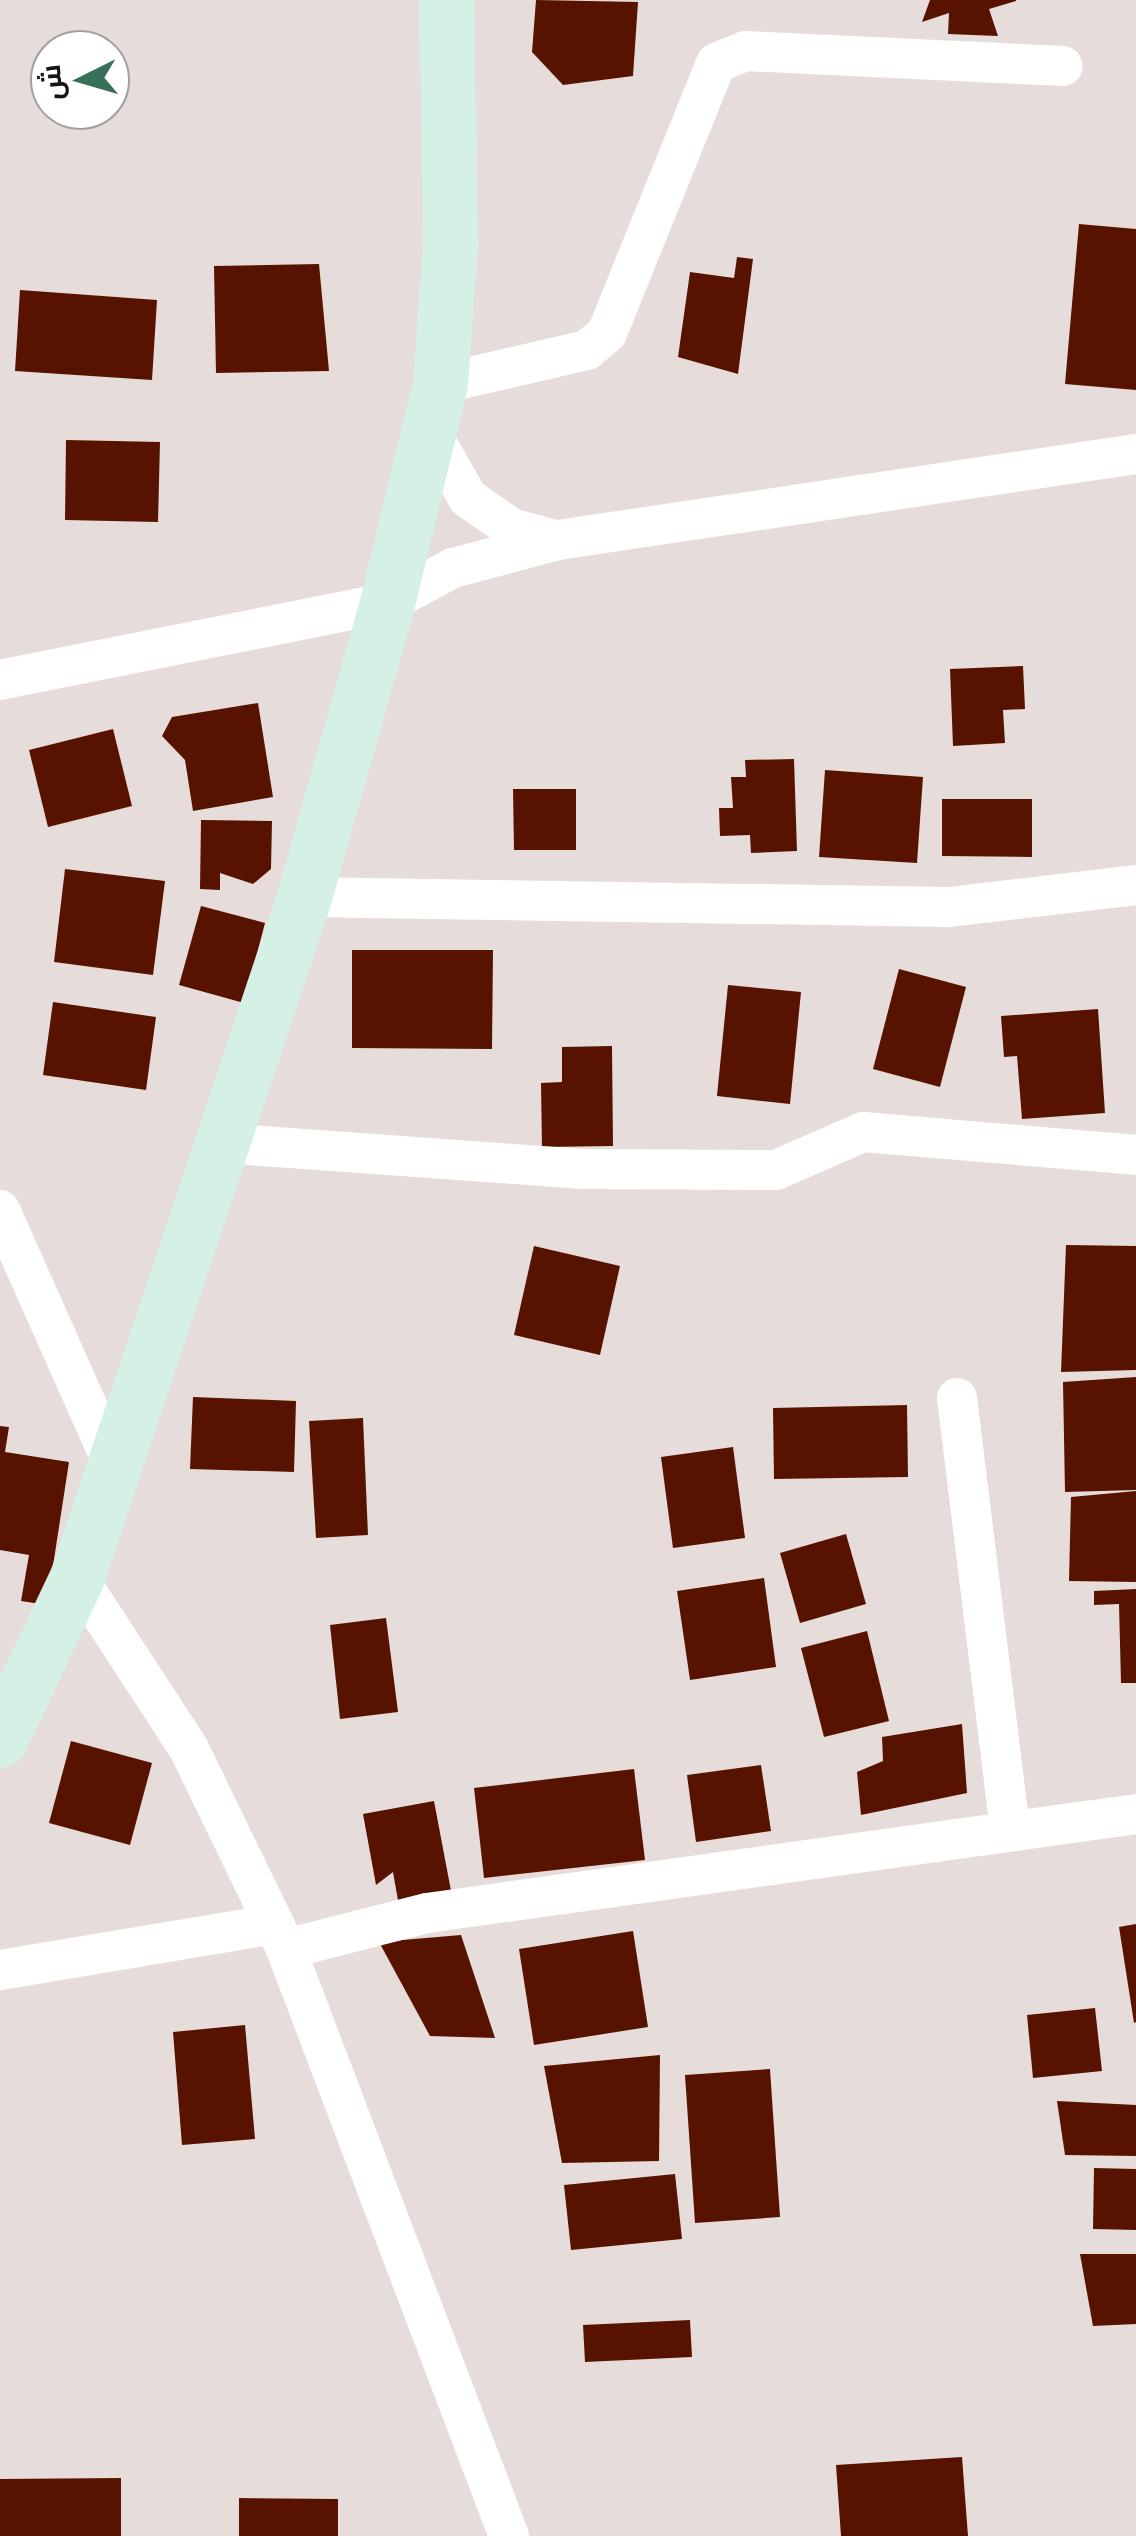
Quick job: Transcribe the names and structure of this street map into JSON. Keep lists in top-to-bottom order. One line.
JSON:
{"north":"left"}
